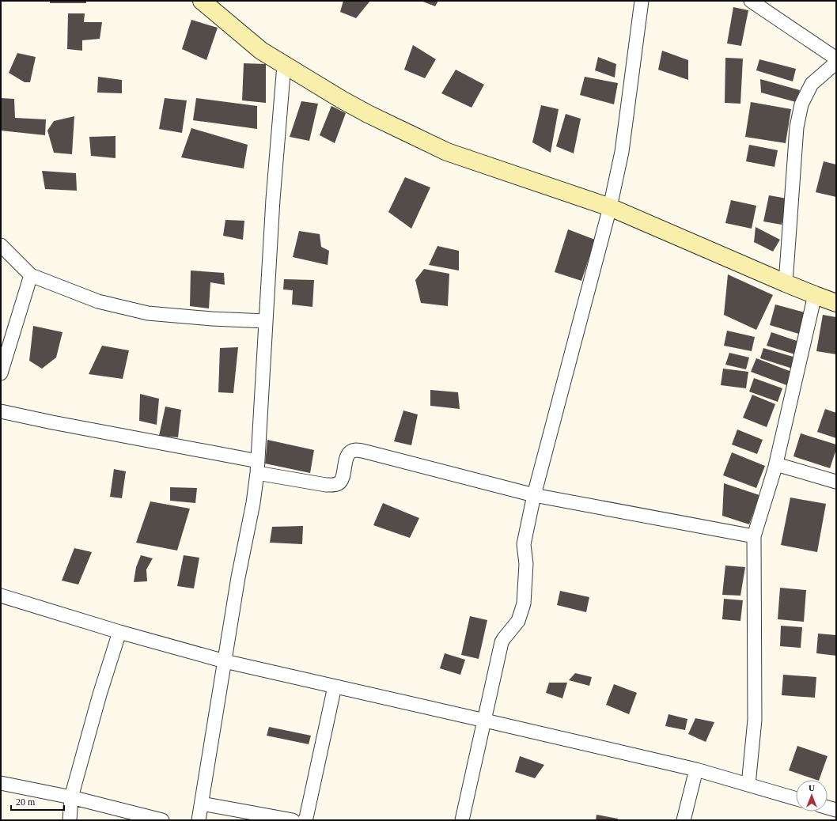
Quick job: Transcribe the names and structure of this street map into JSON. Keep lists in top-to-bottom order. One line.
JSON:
{"scale_bar":"20 m","north":"top"}
